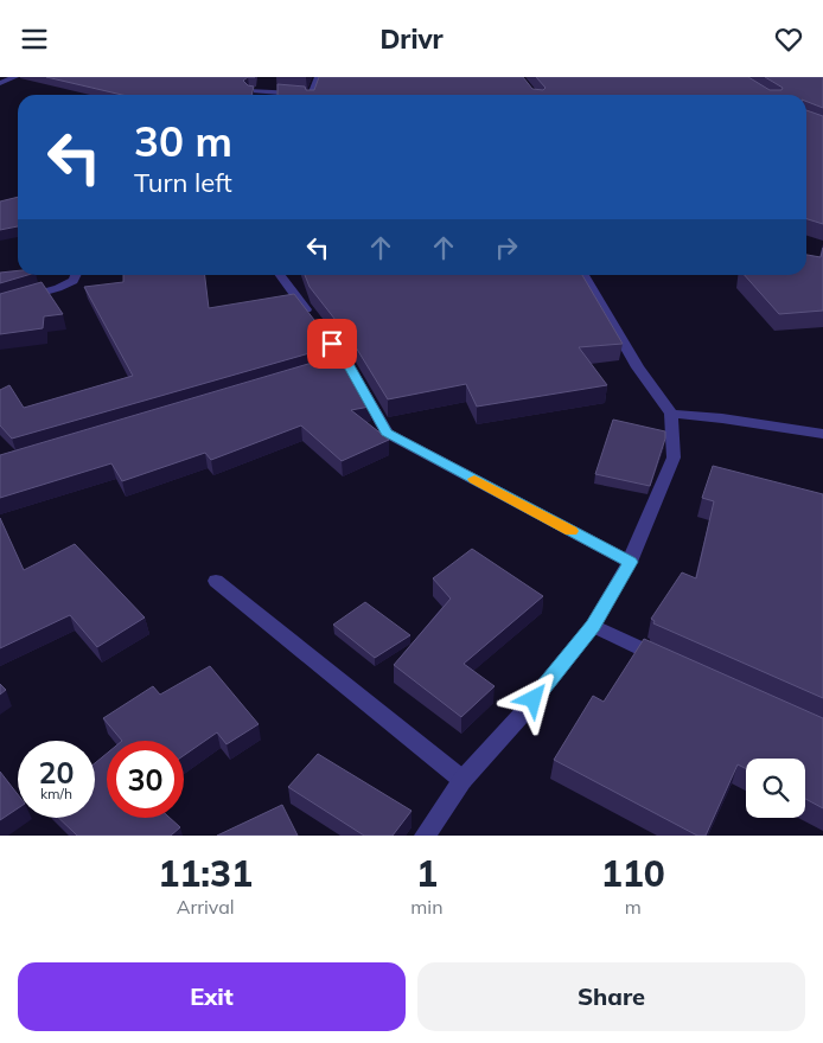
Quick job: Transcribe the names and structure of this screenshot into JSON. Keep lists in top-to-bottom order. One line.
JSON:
{"page":{"header":"Drivr","turn":["30 m","Turn left"],"speed":"20 km/h","limit":"30","eta":["11:31","Arrival","1","min","110","m"],"buttons":["Exit","Share"]}}
